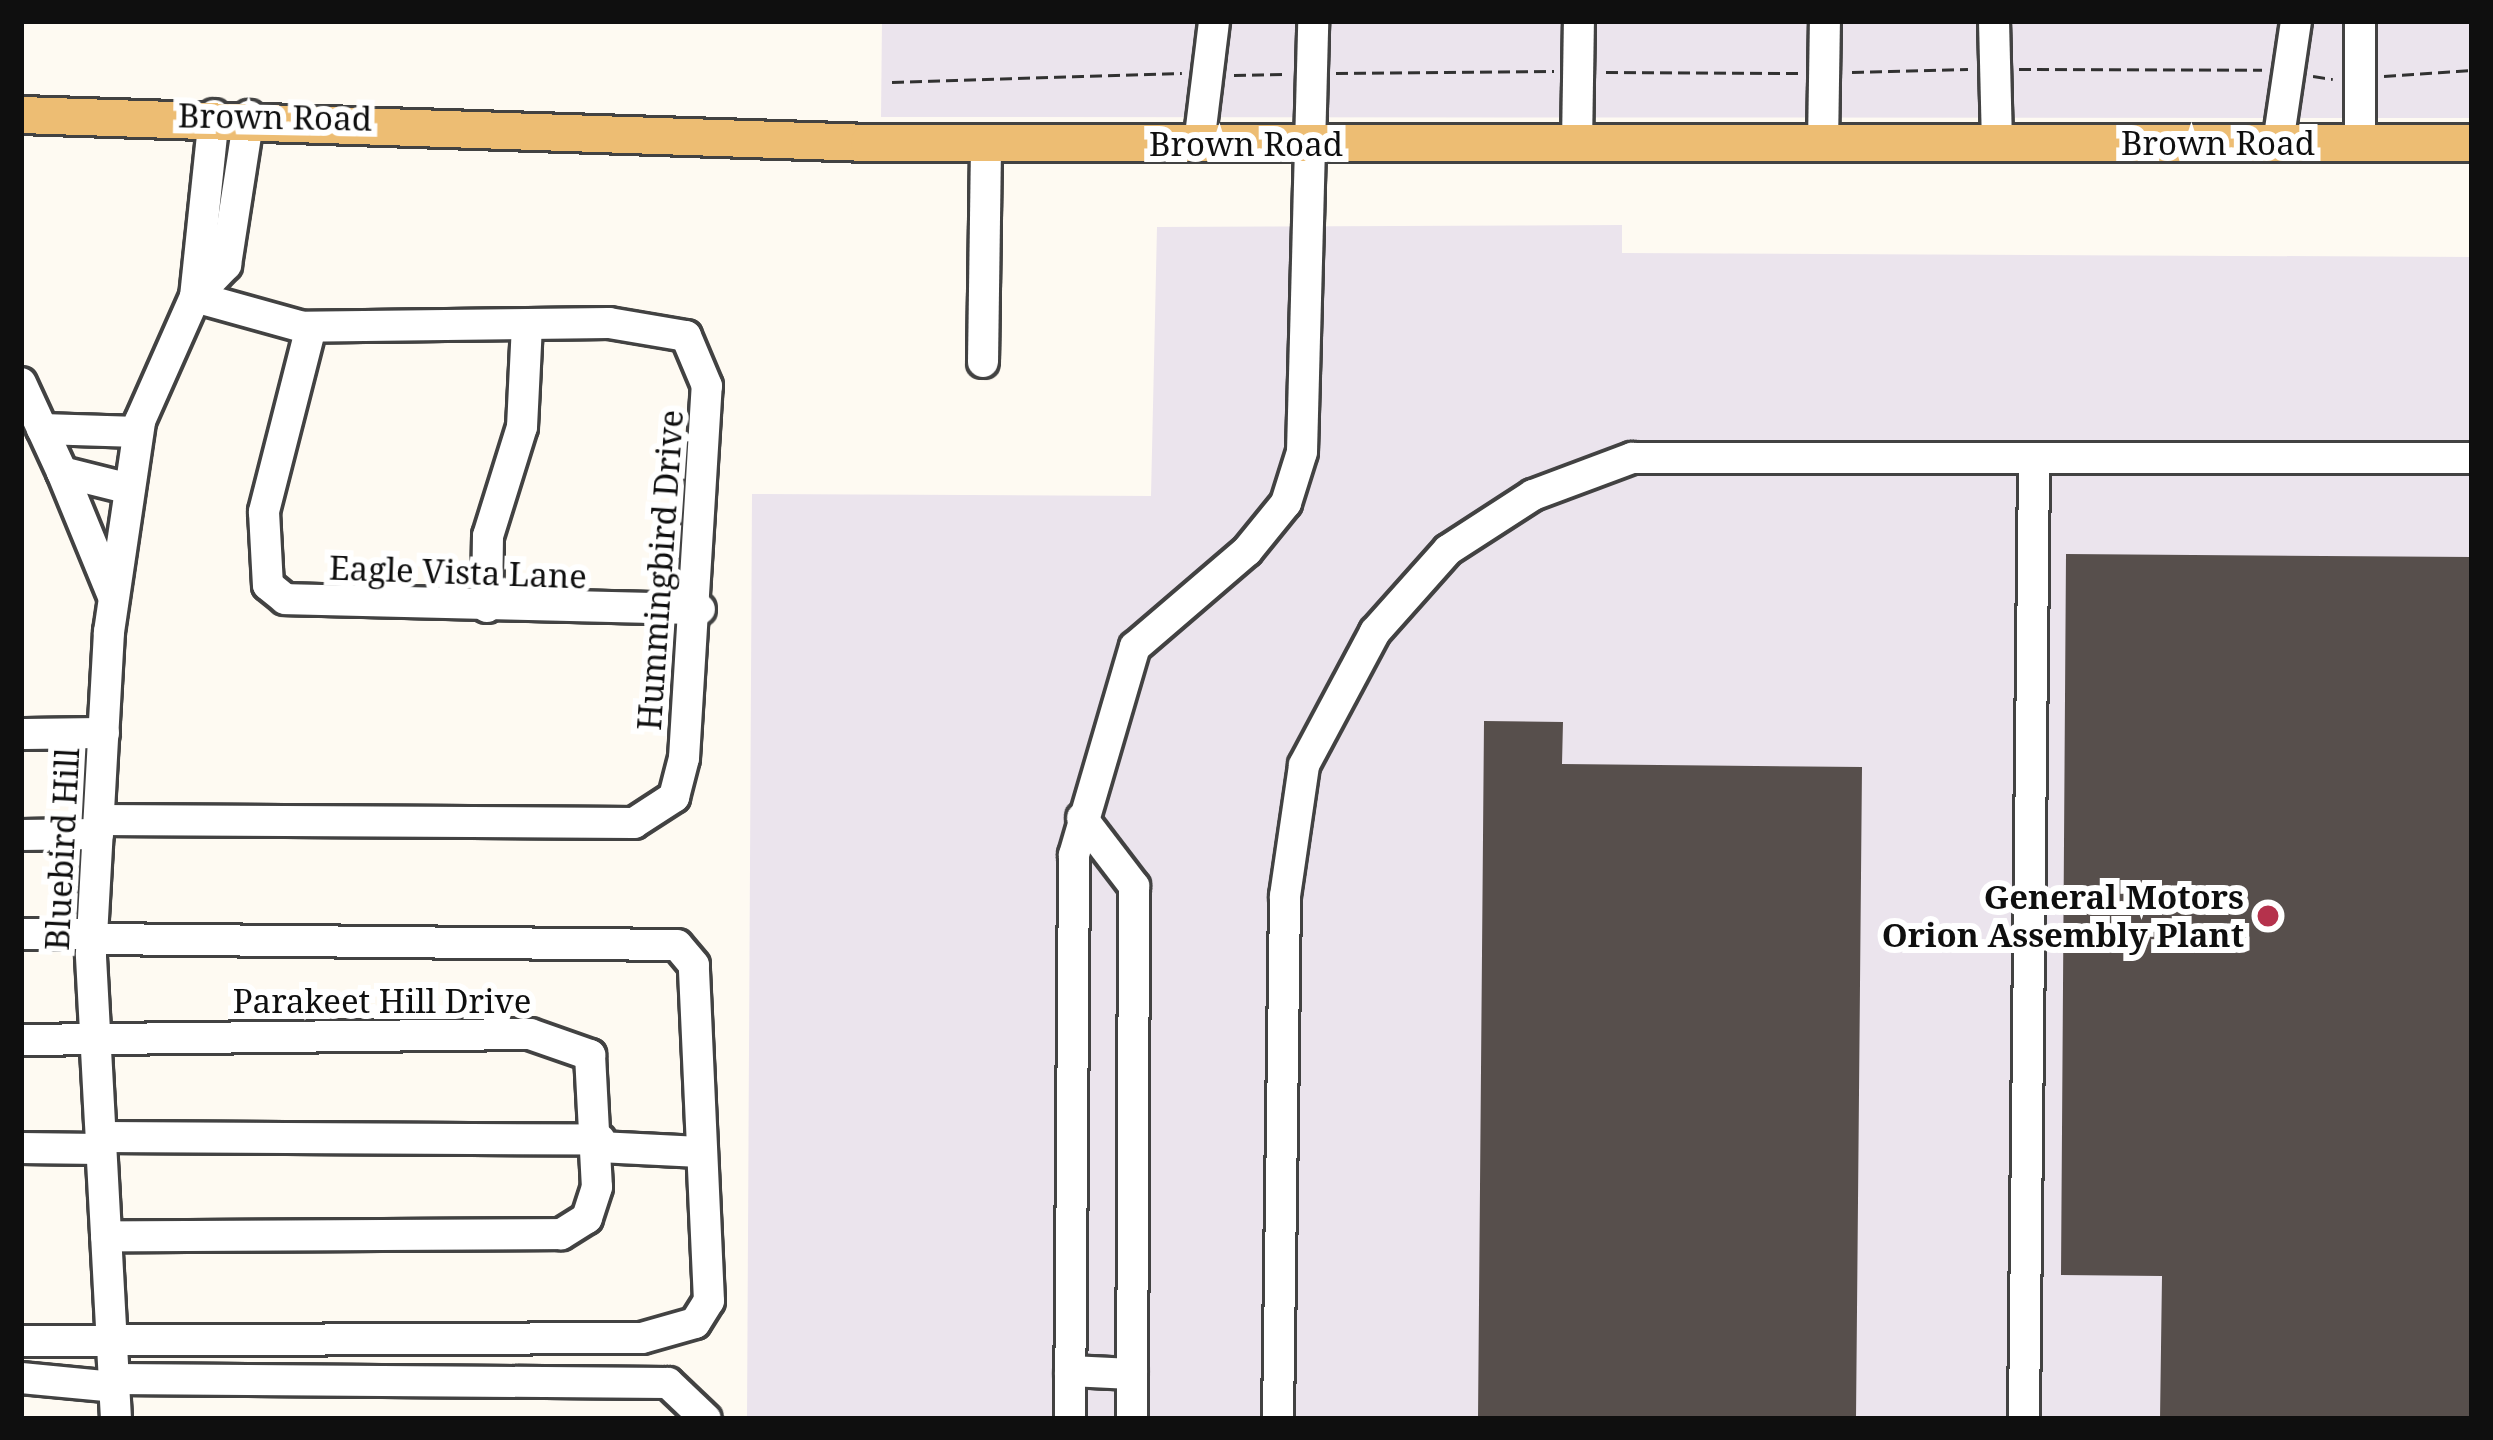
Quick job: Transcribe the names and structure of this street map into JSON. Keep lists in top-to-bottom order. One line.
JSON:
{"streets":{"main road":["Brown Road"],"street":["Hummingbird Drive","Eagle Vista Lane","Bluebird Hill","Parakeet Hill Drive"]},"crossings":[["Brown Road","Bluebird Hill"],["Hummingbird Drive","Eagle Vista Lane"],["Hummingbird Drive","Bluebird Hill"],["Bluebird Hill","Parakeet Hill Drive"]],"places":["General Motors Orion Assembly Plant"]}
